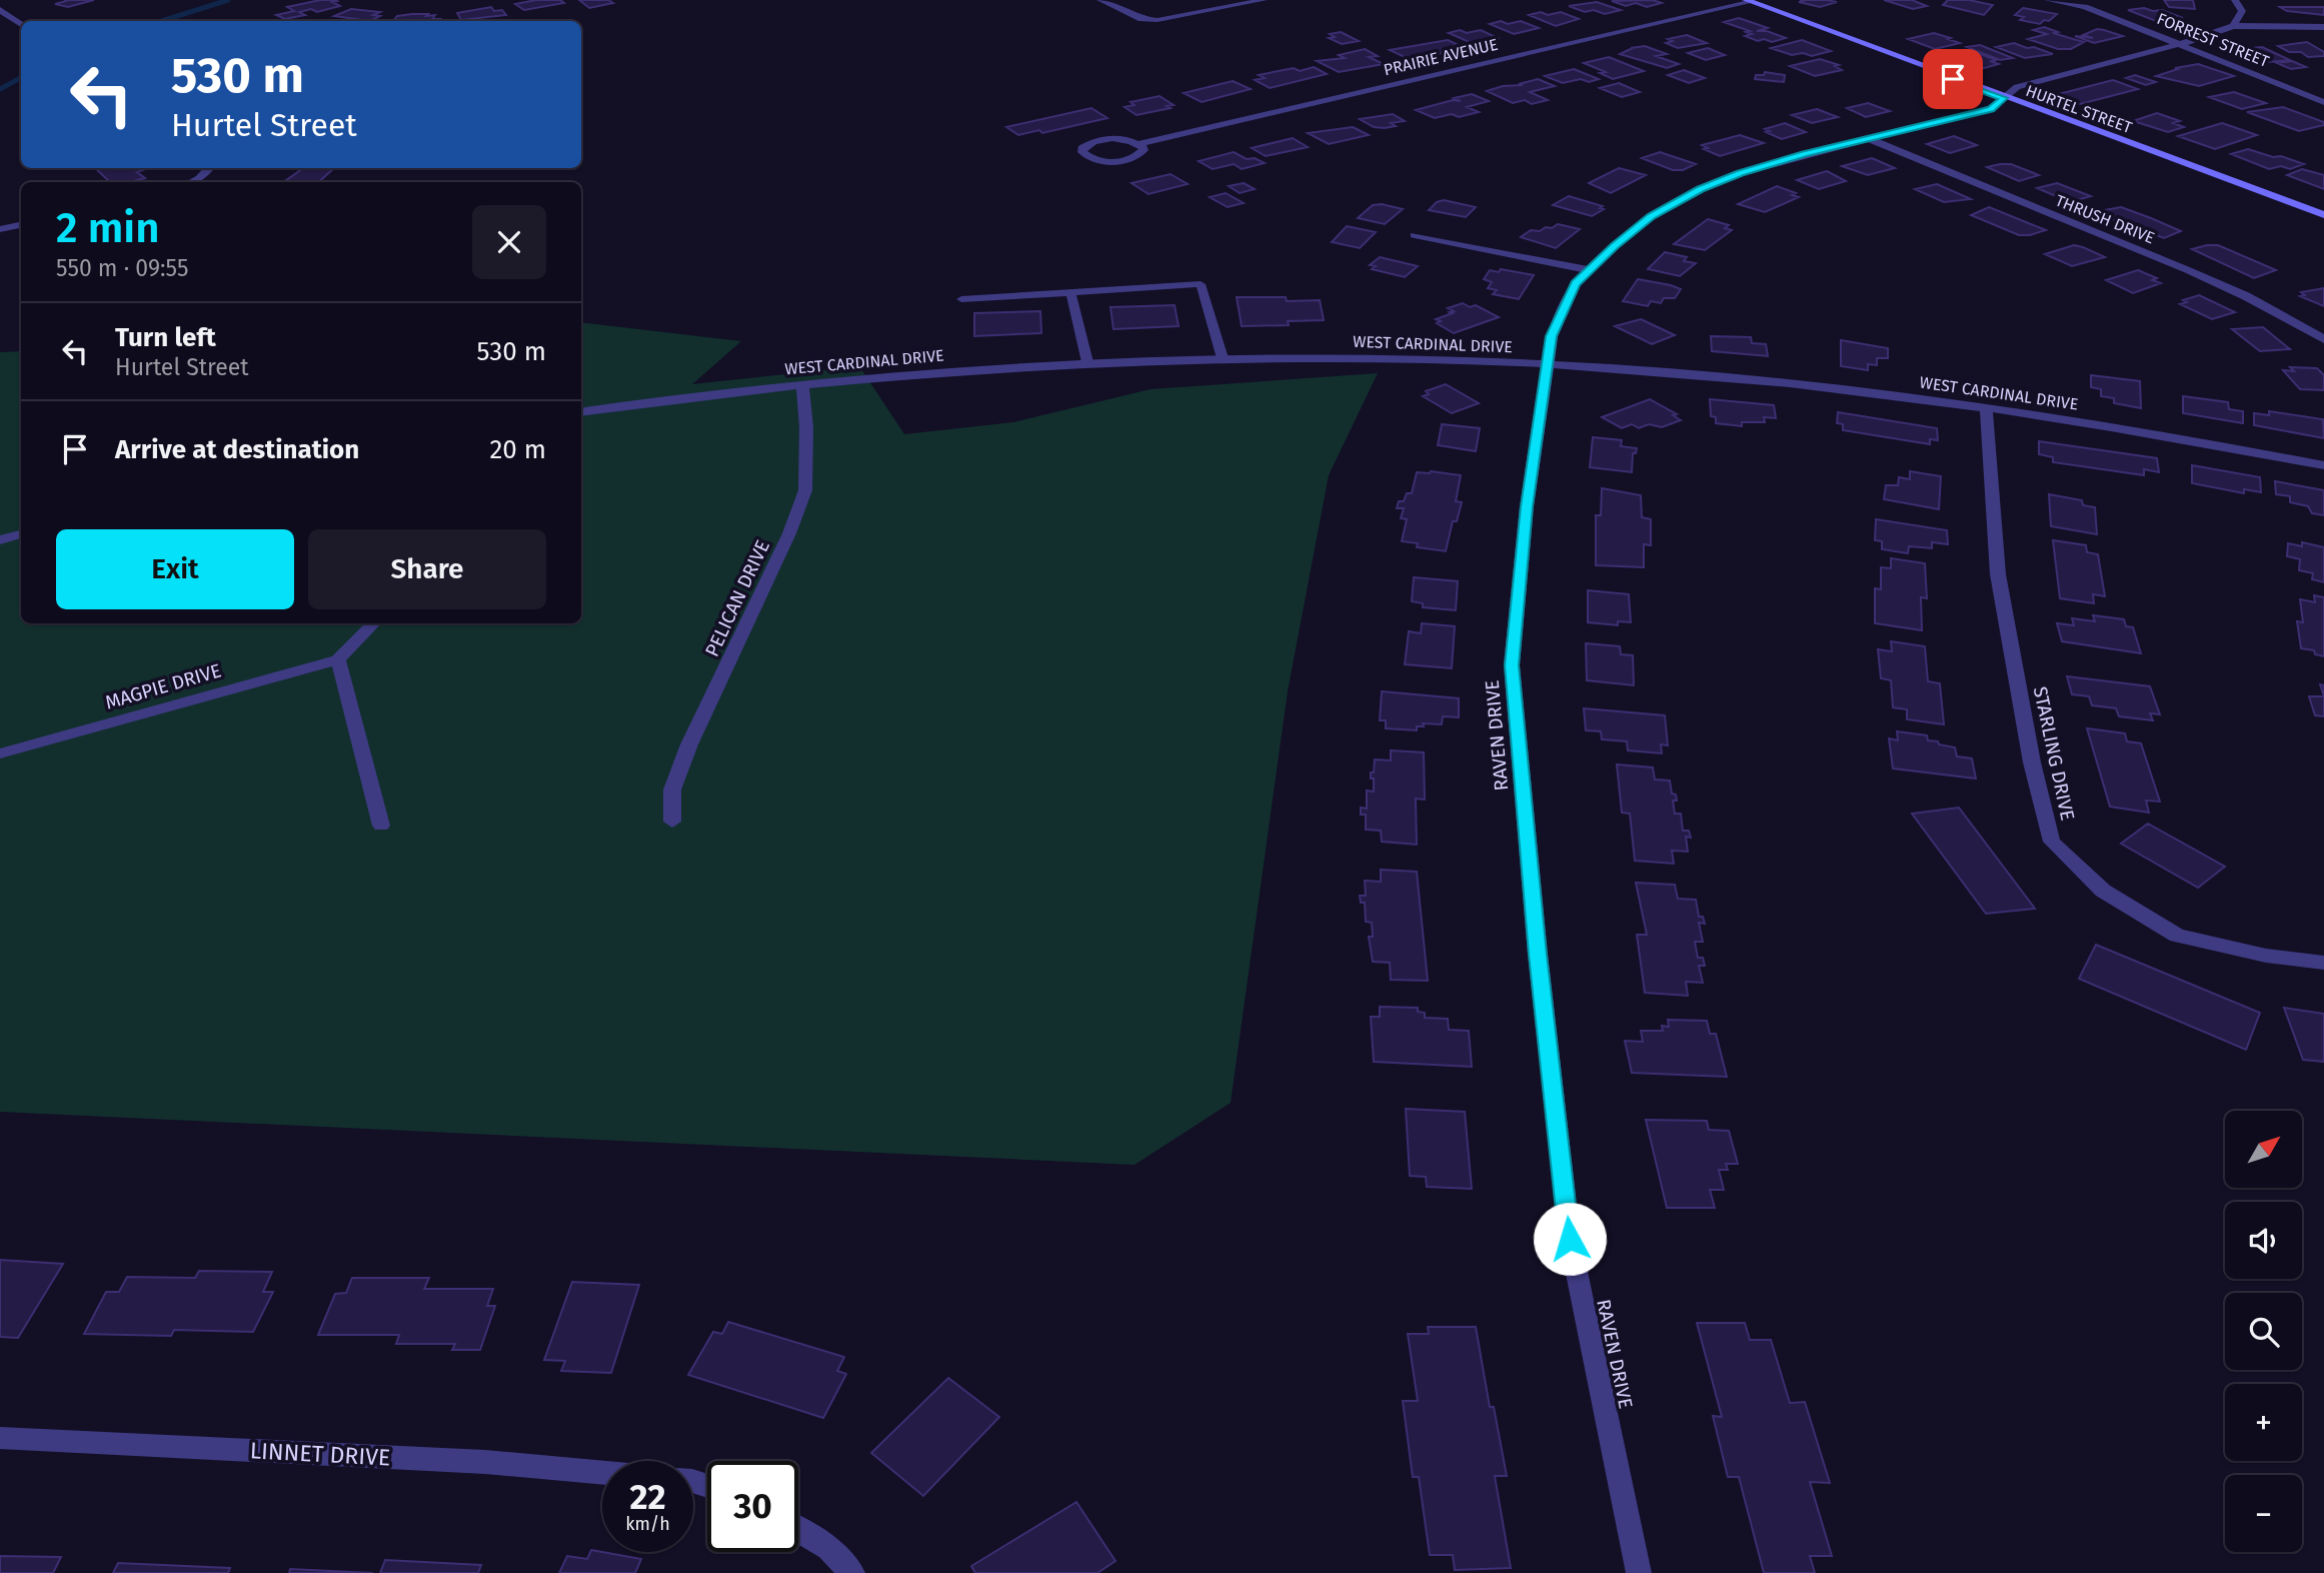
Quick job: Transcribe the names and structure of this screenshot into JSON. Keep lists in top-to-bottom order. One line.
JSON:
{"streets":{"street":["FORREST STREET","PRAIRIE AVENUE","HURTEL STREET","THRUSH DRIVE","WEST CARDINAL DRIVE","PELICAN DRIVE","MAGPIE DRIVE","RAVEN DRIVE","STARLING DRIVE","LINNET DRIVE"]},"crossings":[["FORREST STREET","RAVEN DRIVE"],["PRAIRIE AVENUE","HURTEL STREET"],["HURTEL STREET","RAVEN DRIVE"],["THRUSH DRIVE","RAVEN DRIVE"],["WEST CARDINAL DRIVE","PELICAN DRIVE"],["WEST CARDINAL DRIVE","RAVEN DRIVE"],["WEST CARDINAL DRIVE","STARLING DRIVE"]],"north":"top right","page":{"turn":["530 m","Hurtel Street"],"heading":["2 min","550 m · 09:55"],"list":[{"name":"Turn left","note":"Hurtel Street","value":"530 m"},{"name":"Arrive at destination","value":"20 m"}],"buttons":["Exit","Share"],"map_buttons":["+","−"],"speed":"22 km/h","limit":"30"}}
